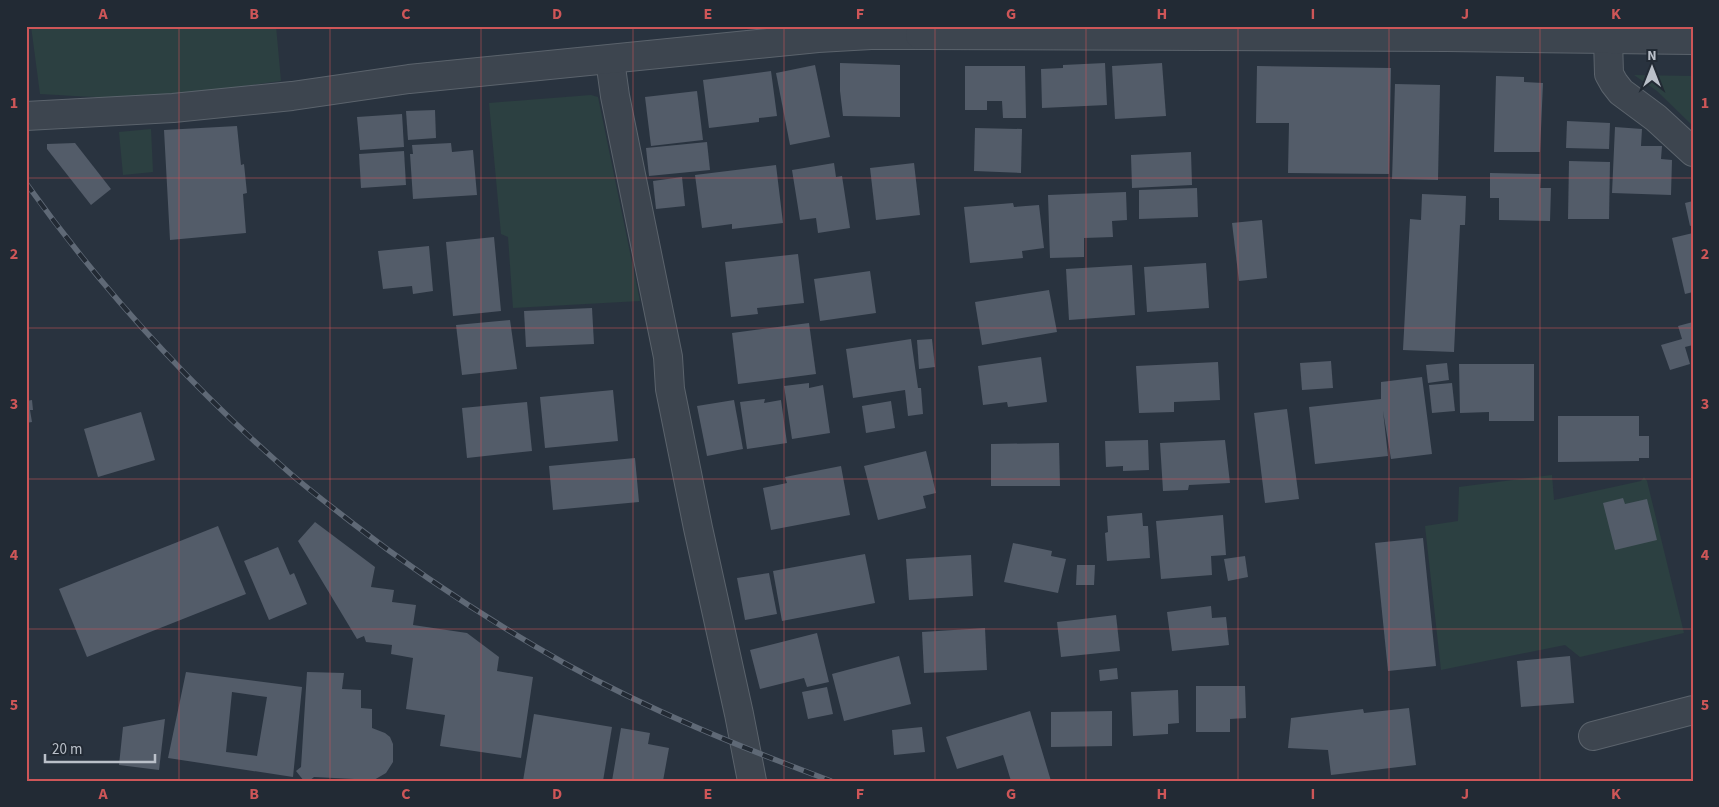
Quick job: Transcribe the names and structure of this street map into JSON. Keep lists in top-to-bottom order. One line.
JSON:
{"scale_bar":"20 m","north":"top","grid":{"columns":["A","B","C","D","E","F","G","H","I","J","K"],"rows":["1","2","3","4","5"]}}
